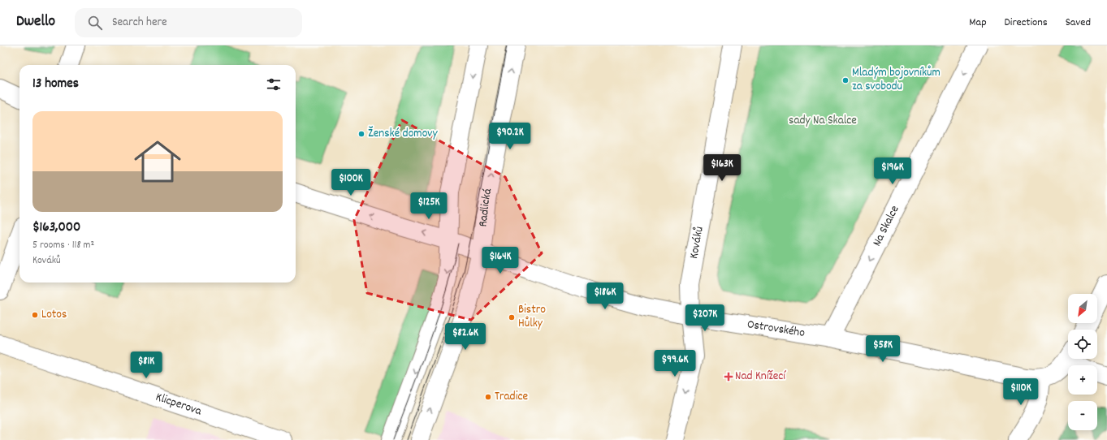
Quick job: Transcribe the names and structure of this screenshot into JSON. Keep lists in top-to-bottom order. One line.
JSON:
{"streets":{"street":["Radlická","Na Skalce","Kováků","Ostrovského","Klicperova"]},"crossings":[["Radlická","Ostrovského"],["Na Skalce","Ostrovského"],["Kováků","Ostrovského"]],"one_way":["Na Skalce"],"parks":["sady Na Skalce"],"places":{"other":["Mladým bojovníkům za svobodu","Ženské domovy","Lotos","Bistro Hůlky","Tradice"],"health":["Nad Knížecí"]},"north":"bottom left","page":{"header":"Dwello","search":"Search here","nav":["Map","Directions","Saved"],"heading":"13 homes","list":[{"name":"$163,000","note":"5 rooms · 118 m² · Kováků"}],"price":["$90.2K","$163K","$196K","$100K","$125K","$164K","$186K","$207K","$82.6K","$58K","$99.6K","$81K","$110K"],"map_buttons":["+","−"]}}
